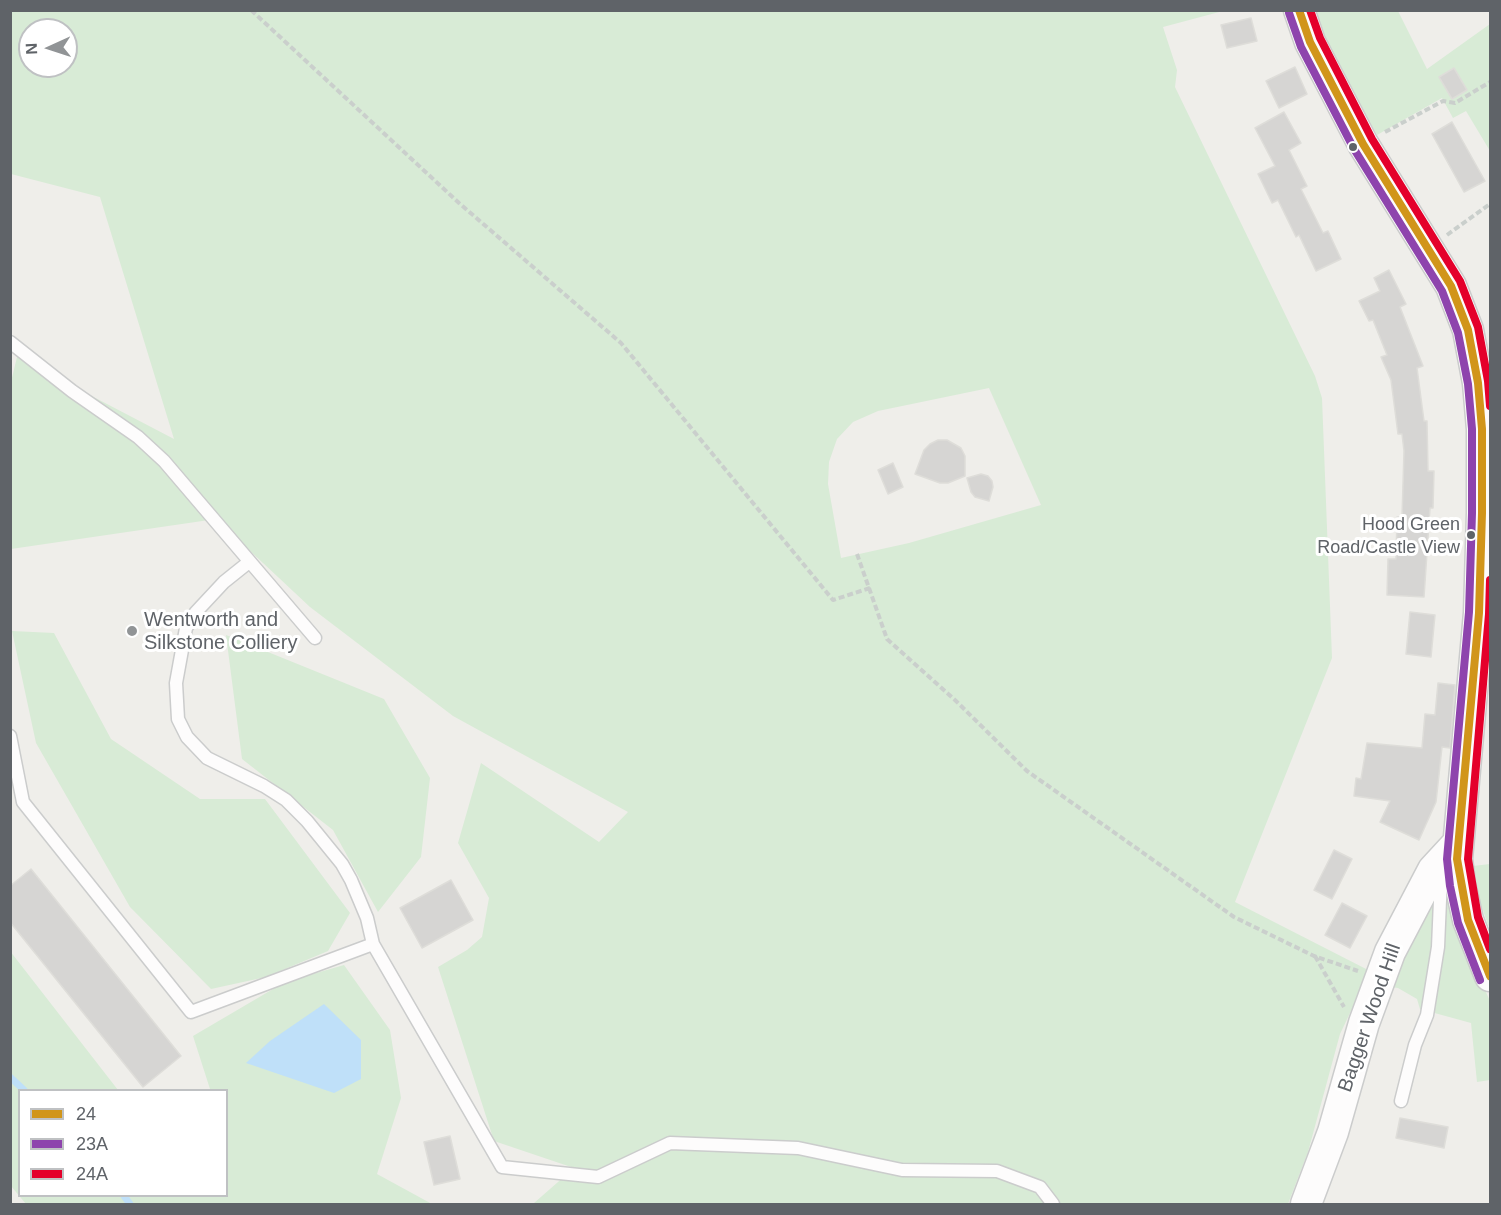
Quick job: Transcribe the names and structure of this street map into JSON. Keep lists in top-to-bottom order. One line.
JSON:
{"streets":{"street":["Bagger Wood Hill"]},"places":["Hood Green Road/Castle View","Wentworth and Silkstone Colliery"],"lines":["transit line 24","transit line 24A","transit line 23A"],"legend":["24","23A","24A"],"north":"left"}
